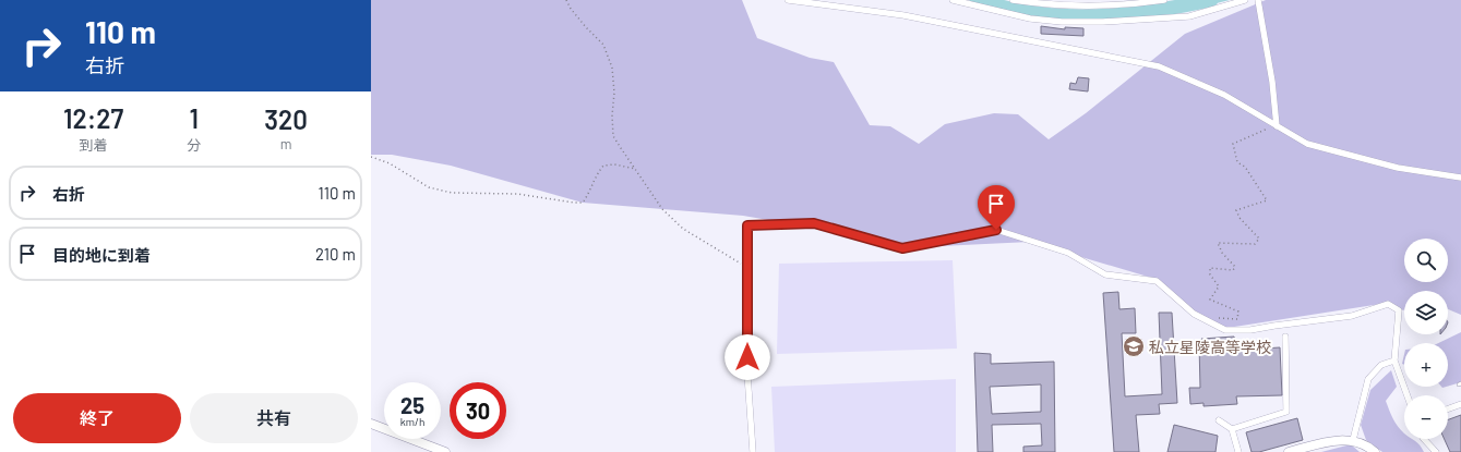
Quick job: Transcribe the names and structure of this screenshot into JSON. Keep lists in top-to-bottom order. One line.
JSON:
{"places":{"school or university":["私立星陵高等学校"]},"page":{"turn":["110 m","右折"],"eta":["12:27","到着","1","分","320","m"],"list":[{"name":"右折","value":"110 m"},{"name":"目的地に到着","value":"210 m"}],"map_buttons":["+","−"],"speed":"25 km/h","limit":"30","buttons":["終了","共有"]}}
